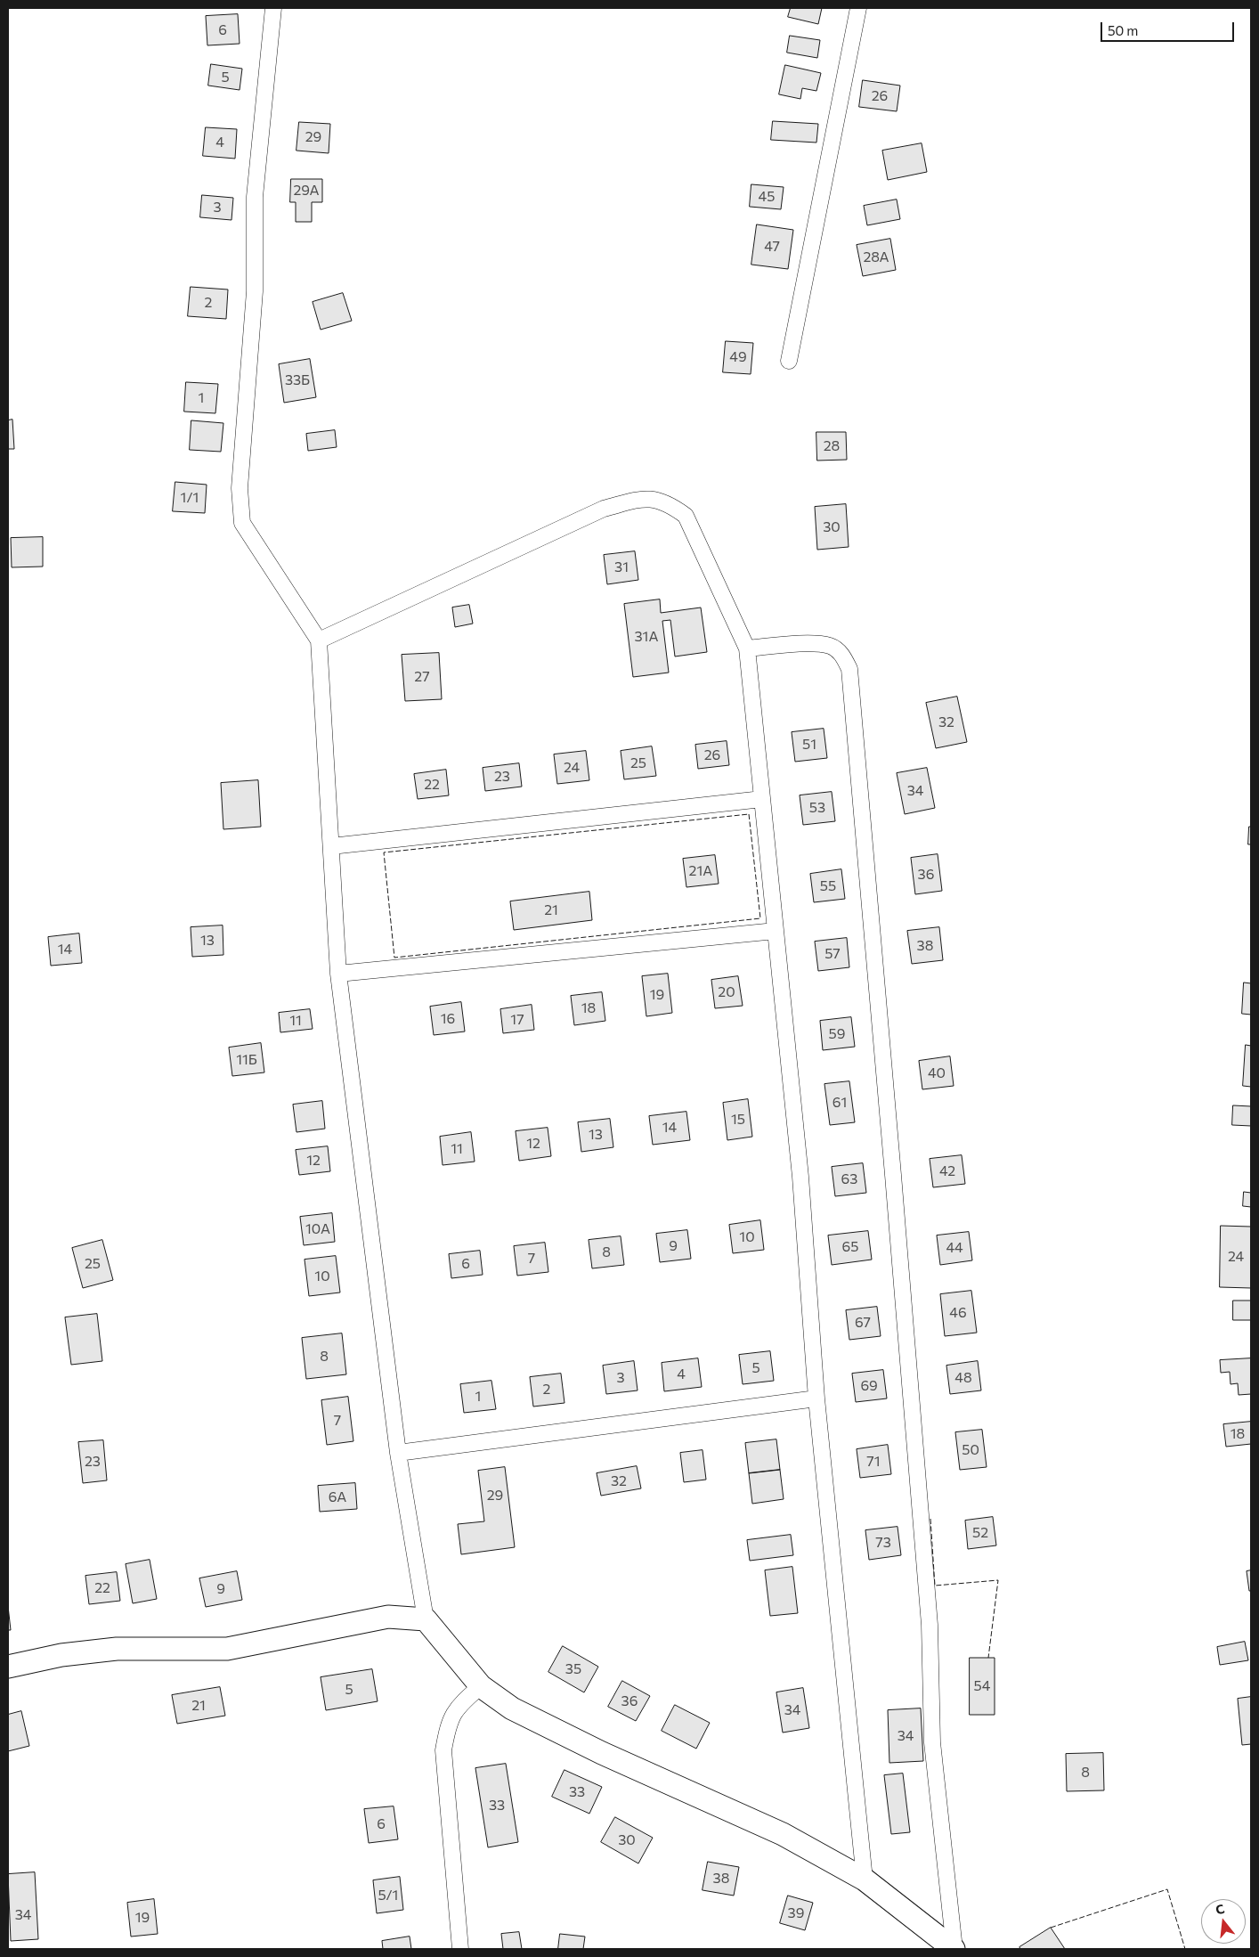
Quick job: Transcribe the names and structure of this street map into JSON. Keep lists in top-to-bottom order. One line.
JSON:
{"house_numbers":["6","5","26","29","4","29А","45","3","47","28А","2","49","33Б","1","28","1/1","30","31","31А","27","32","51","26","25","24","23","22","34","53","21А","36","55","21","13","38","14","57","20","19","18","16","17","11","59","11Б","40","61","15","14","13","12","11","12","42","63","10А","10","9","65","44","8","24","7","25","6","10","46","67","8","5","4","3","48","69","2","1","7","18","50","23","71","32","29","6А","52","73","22","9","35","54","5","36","21","34","34","8","33","33","6","30","38","5/1","39","34","19"],"scale_bar":"50 m","north":"top"}
